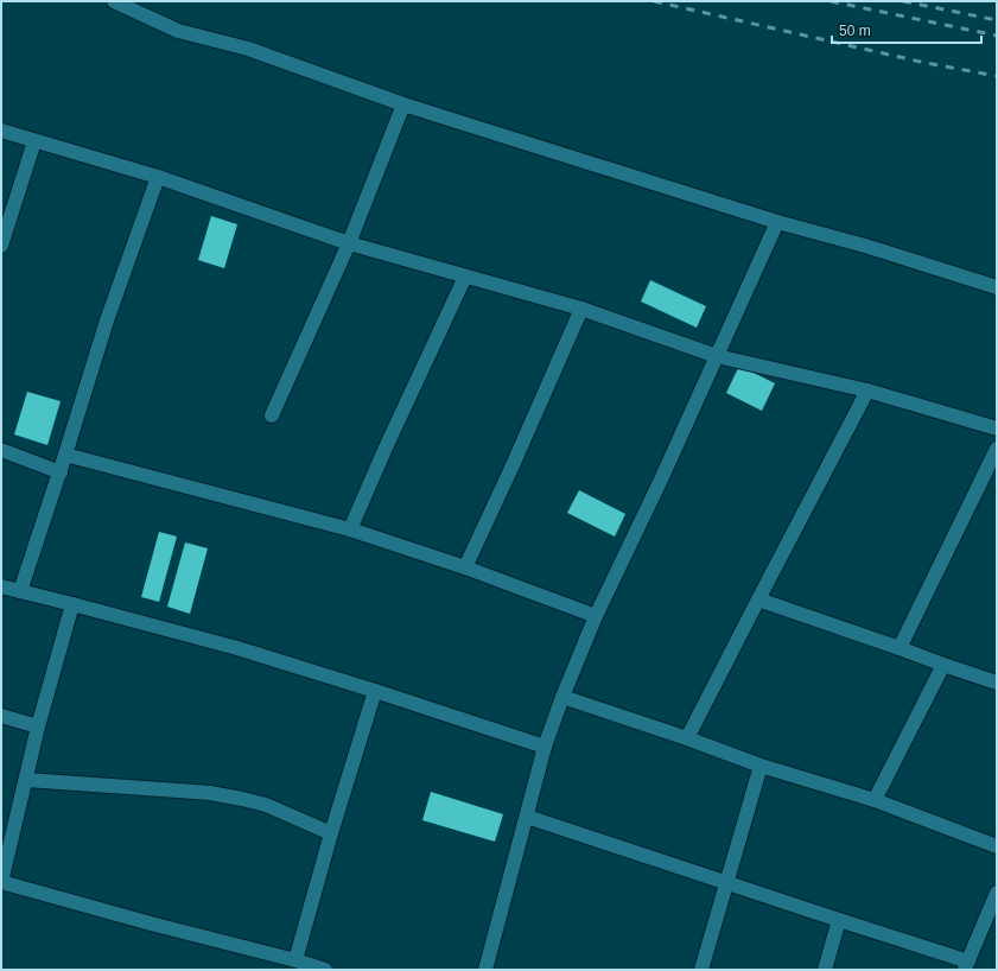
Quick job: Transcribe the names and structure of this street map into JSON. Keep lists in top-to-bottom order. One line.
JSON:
{"scale_bar":"50 m"}
